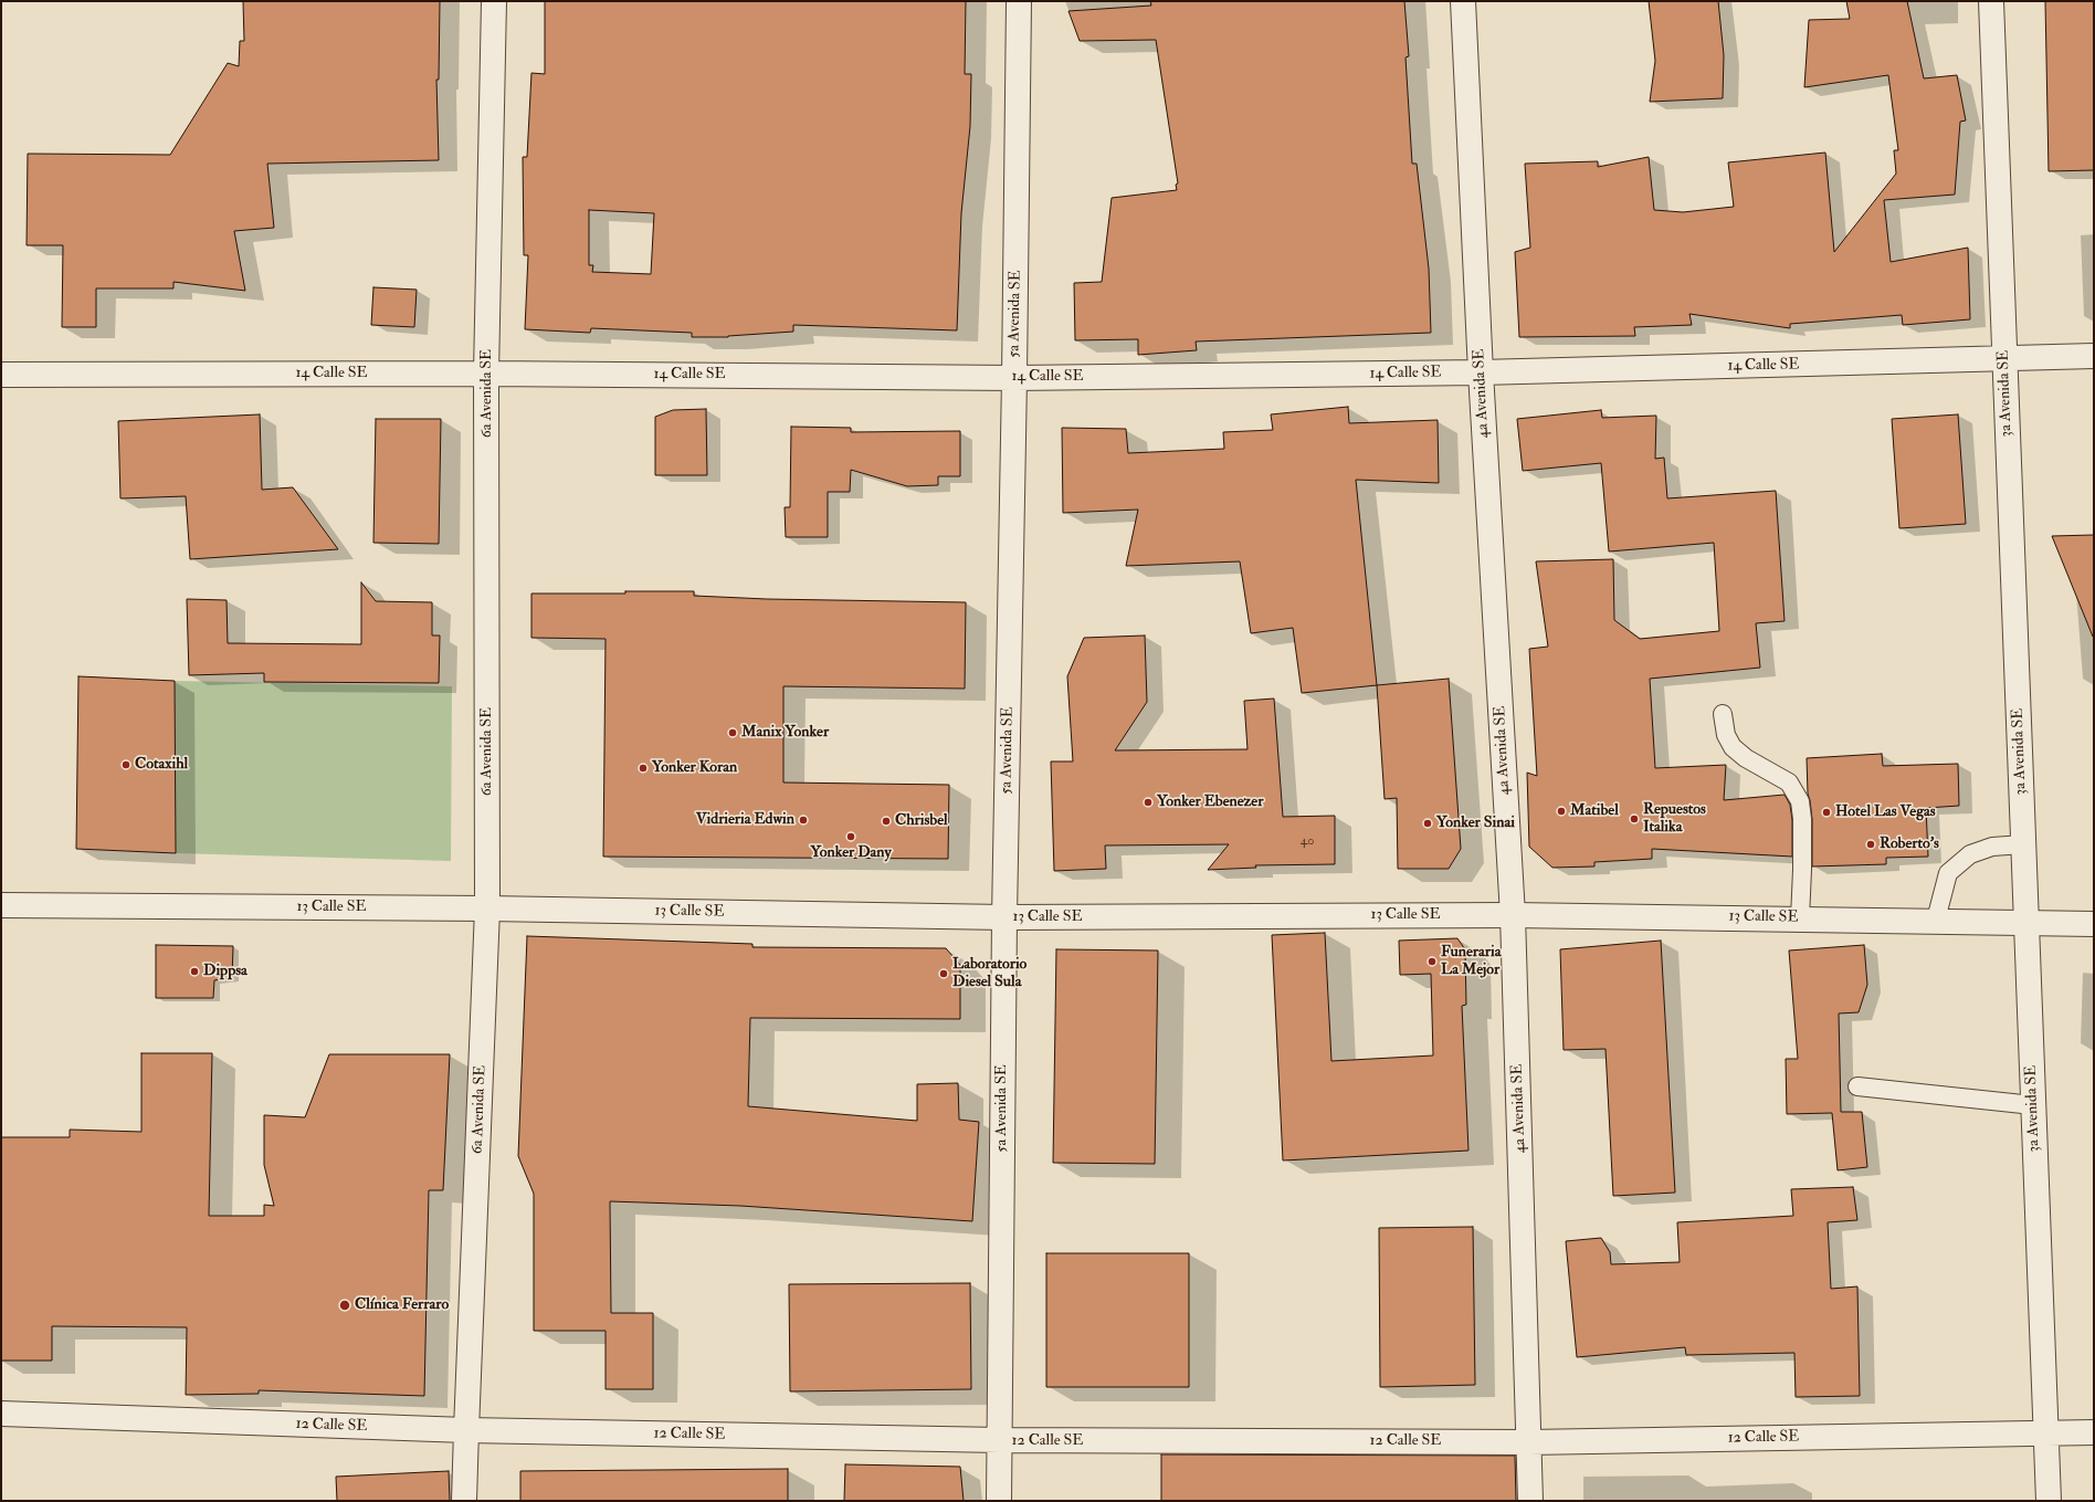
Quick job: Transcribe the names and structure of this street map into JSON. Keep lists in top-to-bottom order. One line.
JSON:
{"streets":{"street":["5a Avenida SE","14 Calle SE","6a Avenida SE","4a Avenida SE","3a Avenida SE","13 Calle SE","12 Calle SE"]},"crossings":[["5a Avenida SE","14 Calle SE"],["5a Avenida SE","13 Calle SE"],["5a Avenida SE","12 Calle SE"],["14 Calle SE","6a Avenida SE"],["14 Calle SE","4a Avenida SE"],["14 Calle SE","3a Avenida SE"],["6a Avenida SE","13 Calle SE"],["6a Avenida SE","12 Calle SE"],["4a Avenida SE","13 Calle SE"],["4a Avenida SE","12 Calle SE"],["3a Avenida SE","13 Calle SE"],["3a Avenida SE","12 Calle SE"]],"places":["Manix Yonker","Cotaxihl","Yonker Koran","Yonker Ebenezer","Matibel","Hotel Las Vegas","Repuestos Italika","Vidrieria Edwin","Chrisbel","Yonker Sinai","Yonker Dany","Roberto's","Funeraria La Mejor","Dippsa","Laboratorio Diesel Sula","Clínica Ferraro"],"house_numbers":["40"]}
